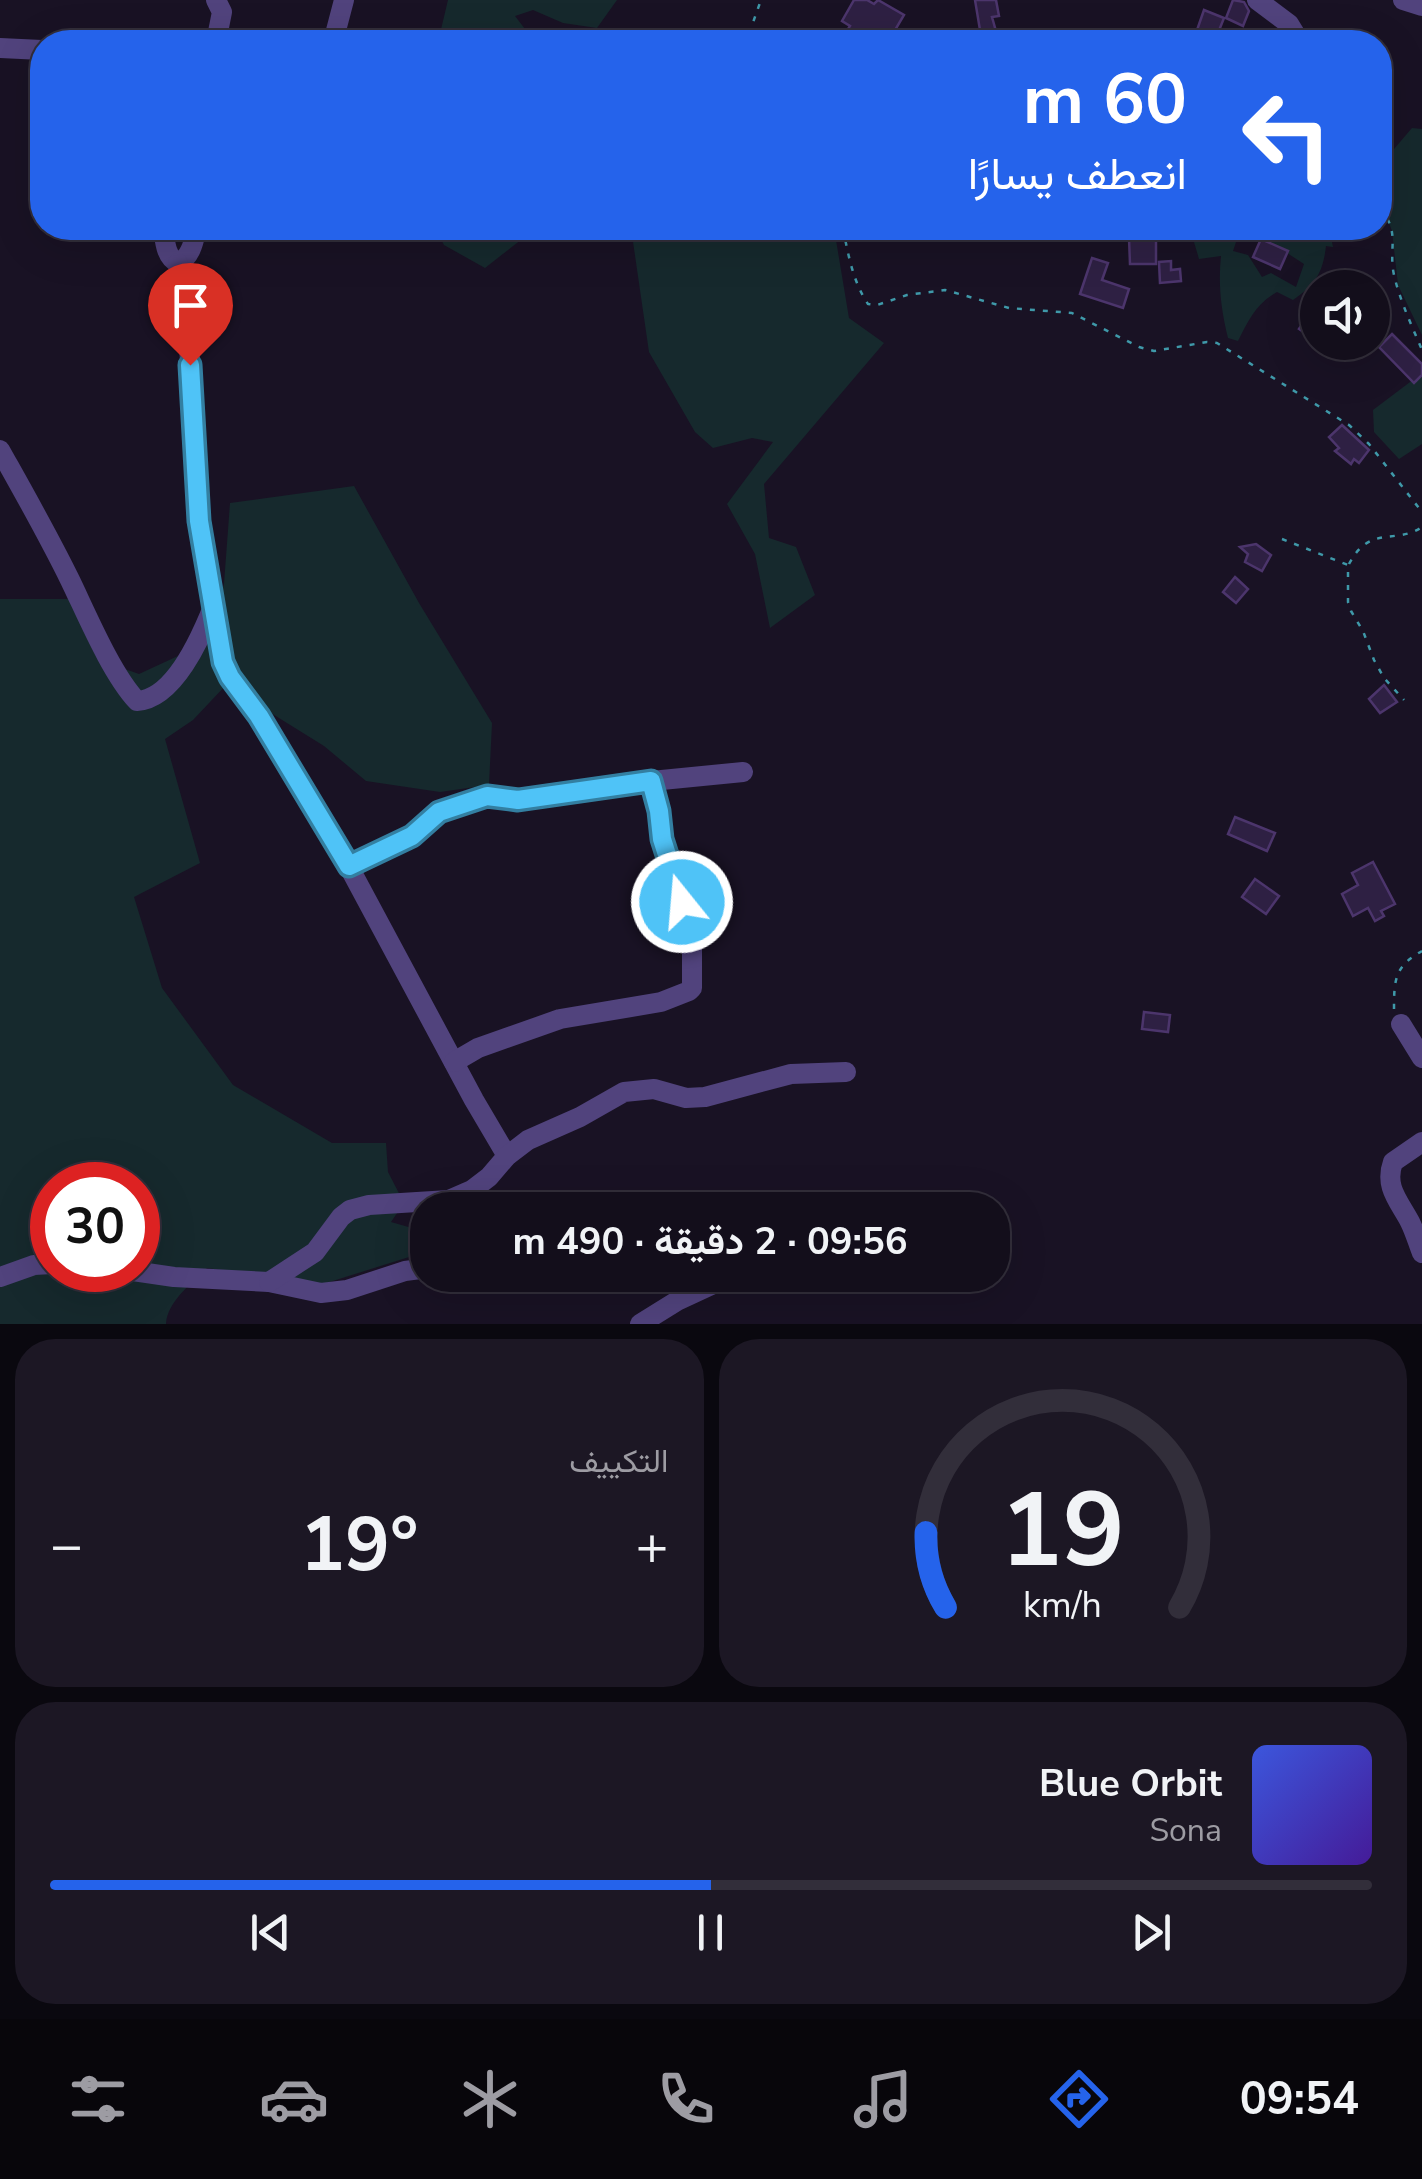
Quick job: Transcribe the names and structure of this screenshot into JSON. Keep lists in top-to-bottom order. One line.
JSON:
{"page":{"turn":["60 m","انعطف يسارًا"],"limit":"30","trip":"09:56 · 2 دقيقة · 490 m","tile":"التكييف","heat":["−","19°","+"],"song":["Blue Orbit","Sona"],"tabs":"09:54","gauge":["19","km/h"]}}
